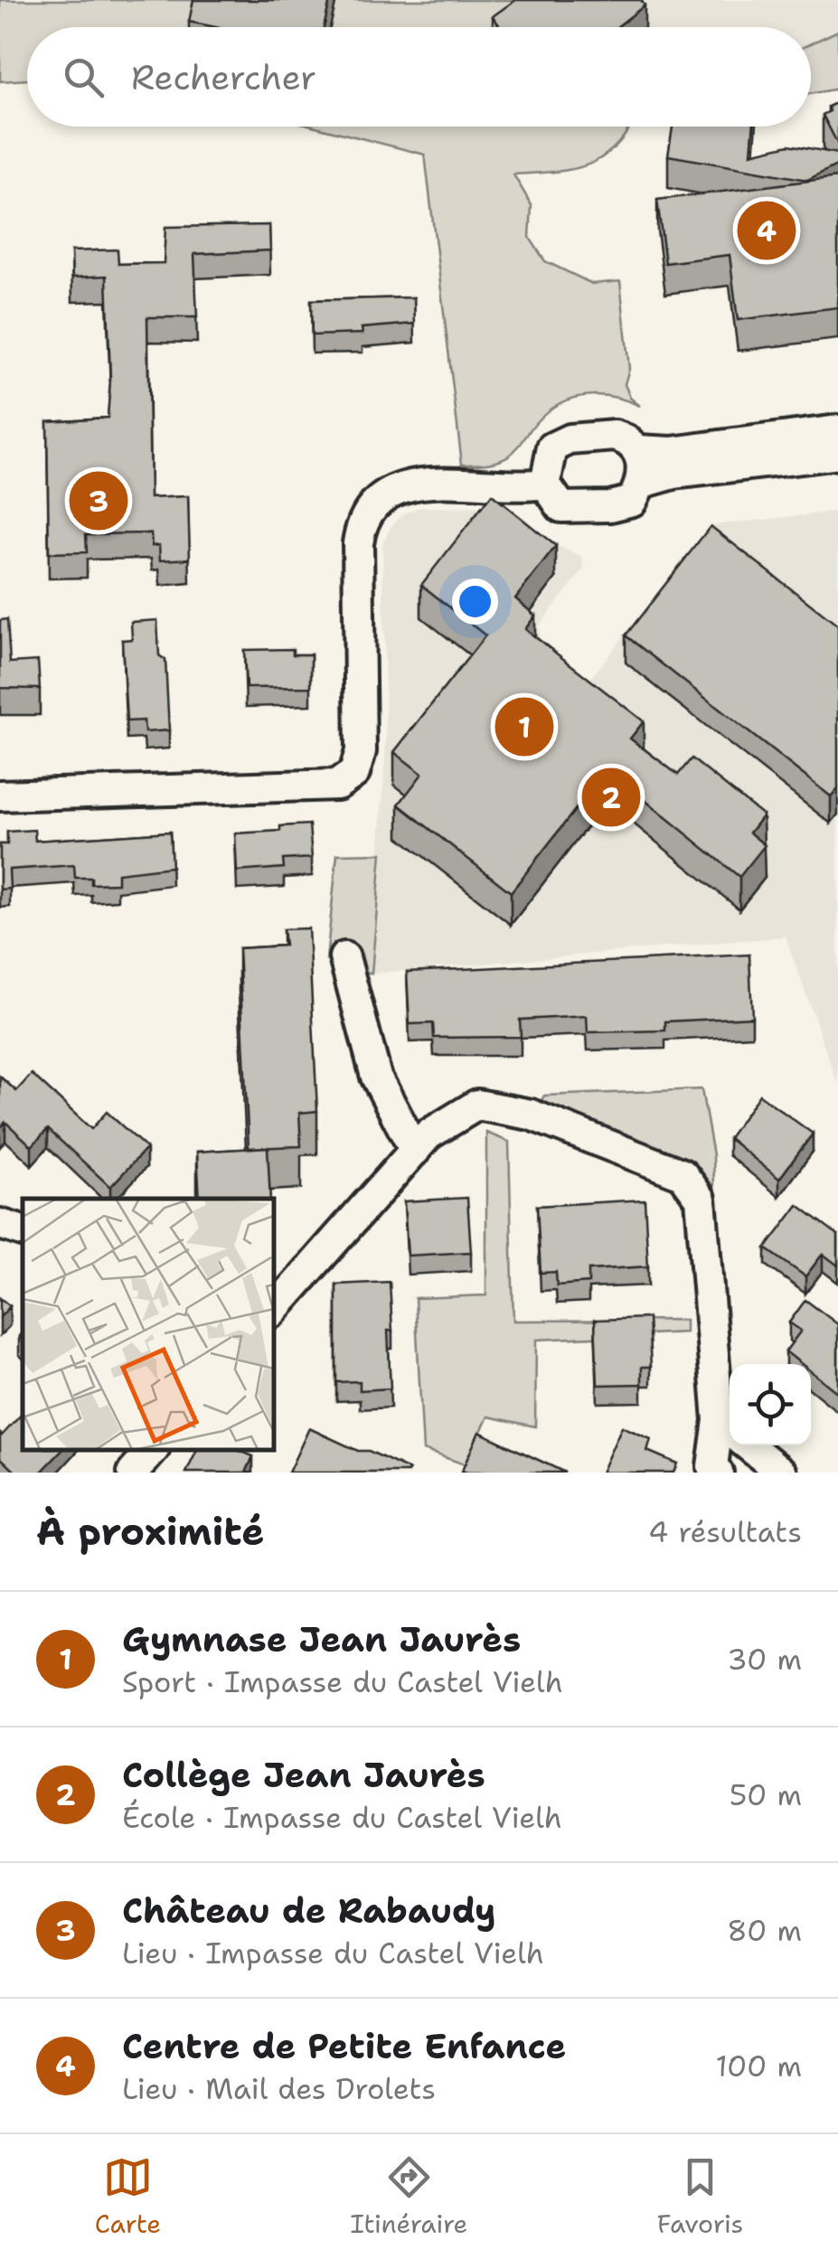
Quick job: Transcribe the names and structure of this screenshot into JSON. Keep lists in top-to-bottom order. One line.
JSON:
{"page":{"search":"Rechercher","pins":["4","3","1","2"],"heading":["À proximité","4 résultats"],"list":[{"mark":"1","name":"Gymnase Jean Jaurès","note":"Sport · Impasse du Castel Vielh","value":"30 m"},{"mark":"2","name":"Collège Jean Jaurès","note":"École · Impasse du Castel Vielh","value":"50 m"},{"mark":"3","name":"Château de Rabaudy","note":"Lieu · Impasse du Castel Vielh","value":"80 m"},{"mark":"4","name":"Centre de Petite Enfance","note":"Lieu · Mail des Drolets","value":"100 m"}],"nav":["Carte","Itinéraire","Favoris"]}}
